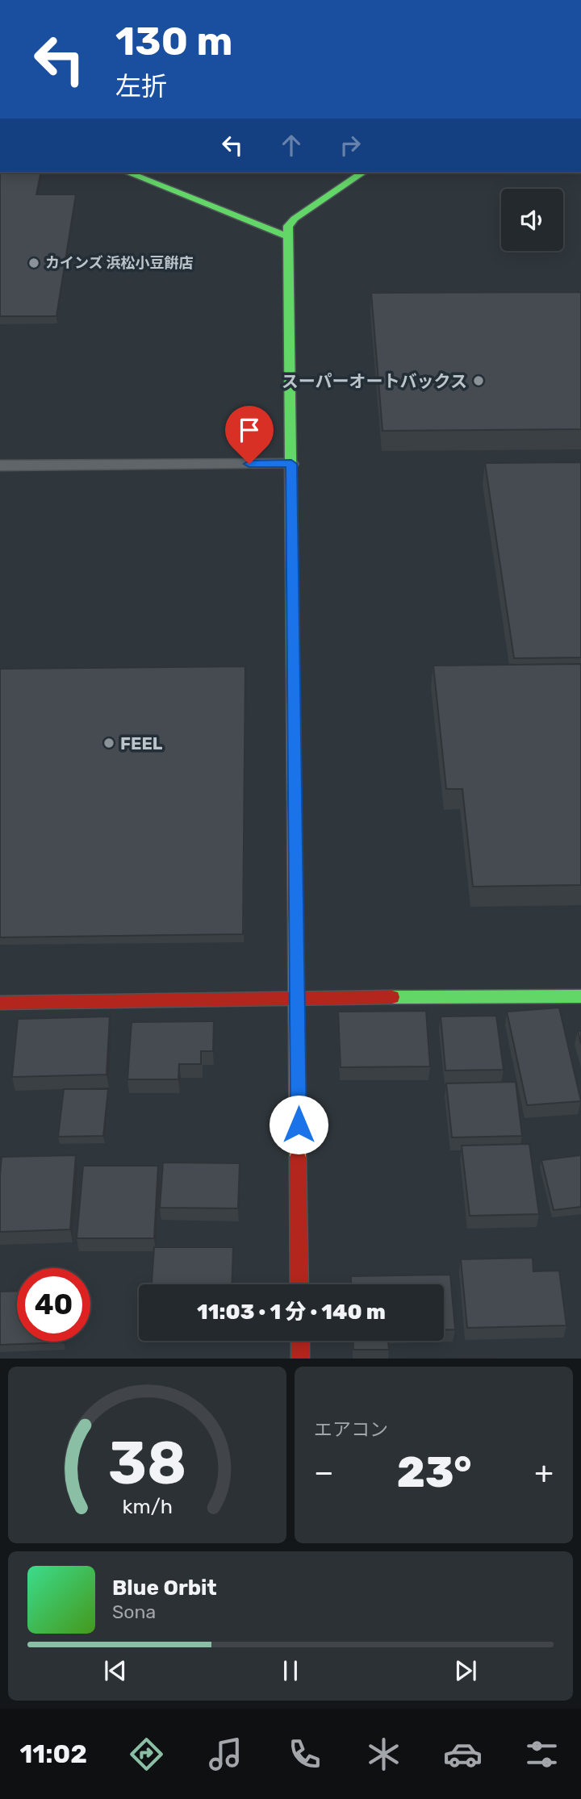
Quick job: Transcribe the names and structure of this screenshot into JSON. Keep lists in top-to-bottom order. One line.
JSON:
{"places":["カインズ 浜松小豆餠店","スーパーオートバックス","FEEL"],"page":{"turn":["130 m","左折"],"limit":"40","trip":"11:03 · 1 分 · 140 m","tile":"エアコン","heat":["−","23°","+"],"song":["Blue Orbit","Sona"],"tabs":"11:02","gauge":["38","km/h"]}}
